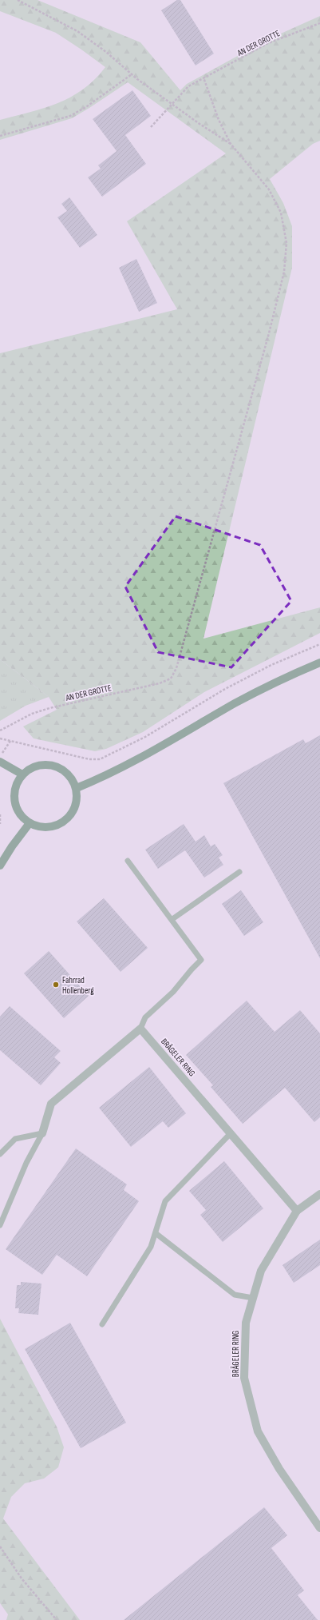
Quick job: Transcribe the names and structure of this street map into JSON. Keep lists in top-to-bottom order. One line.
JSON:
{"streets":{"street":["BRÄGELER RING"],"path":["AN DER GROTTE"]},"places":["Fahrrad Hollenberg"]}
